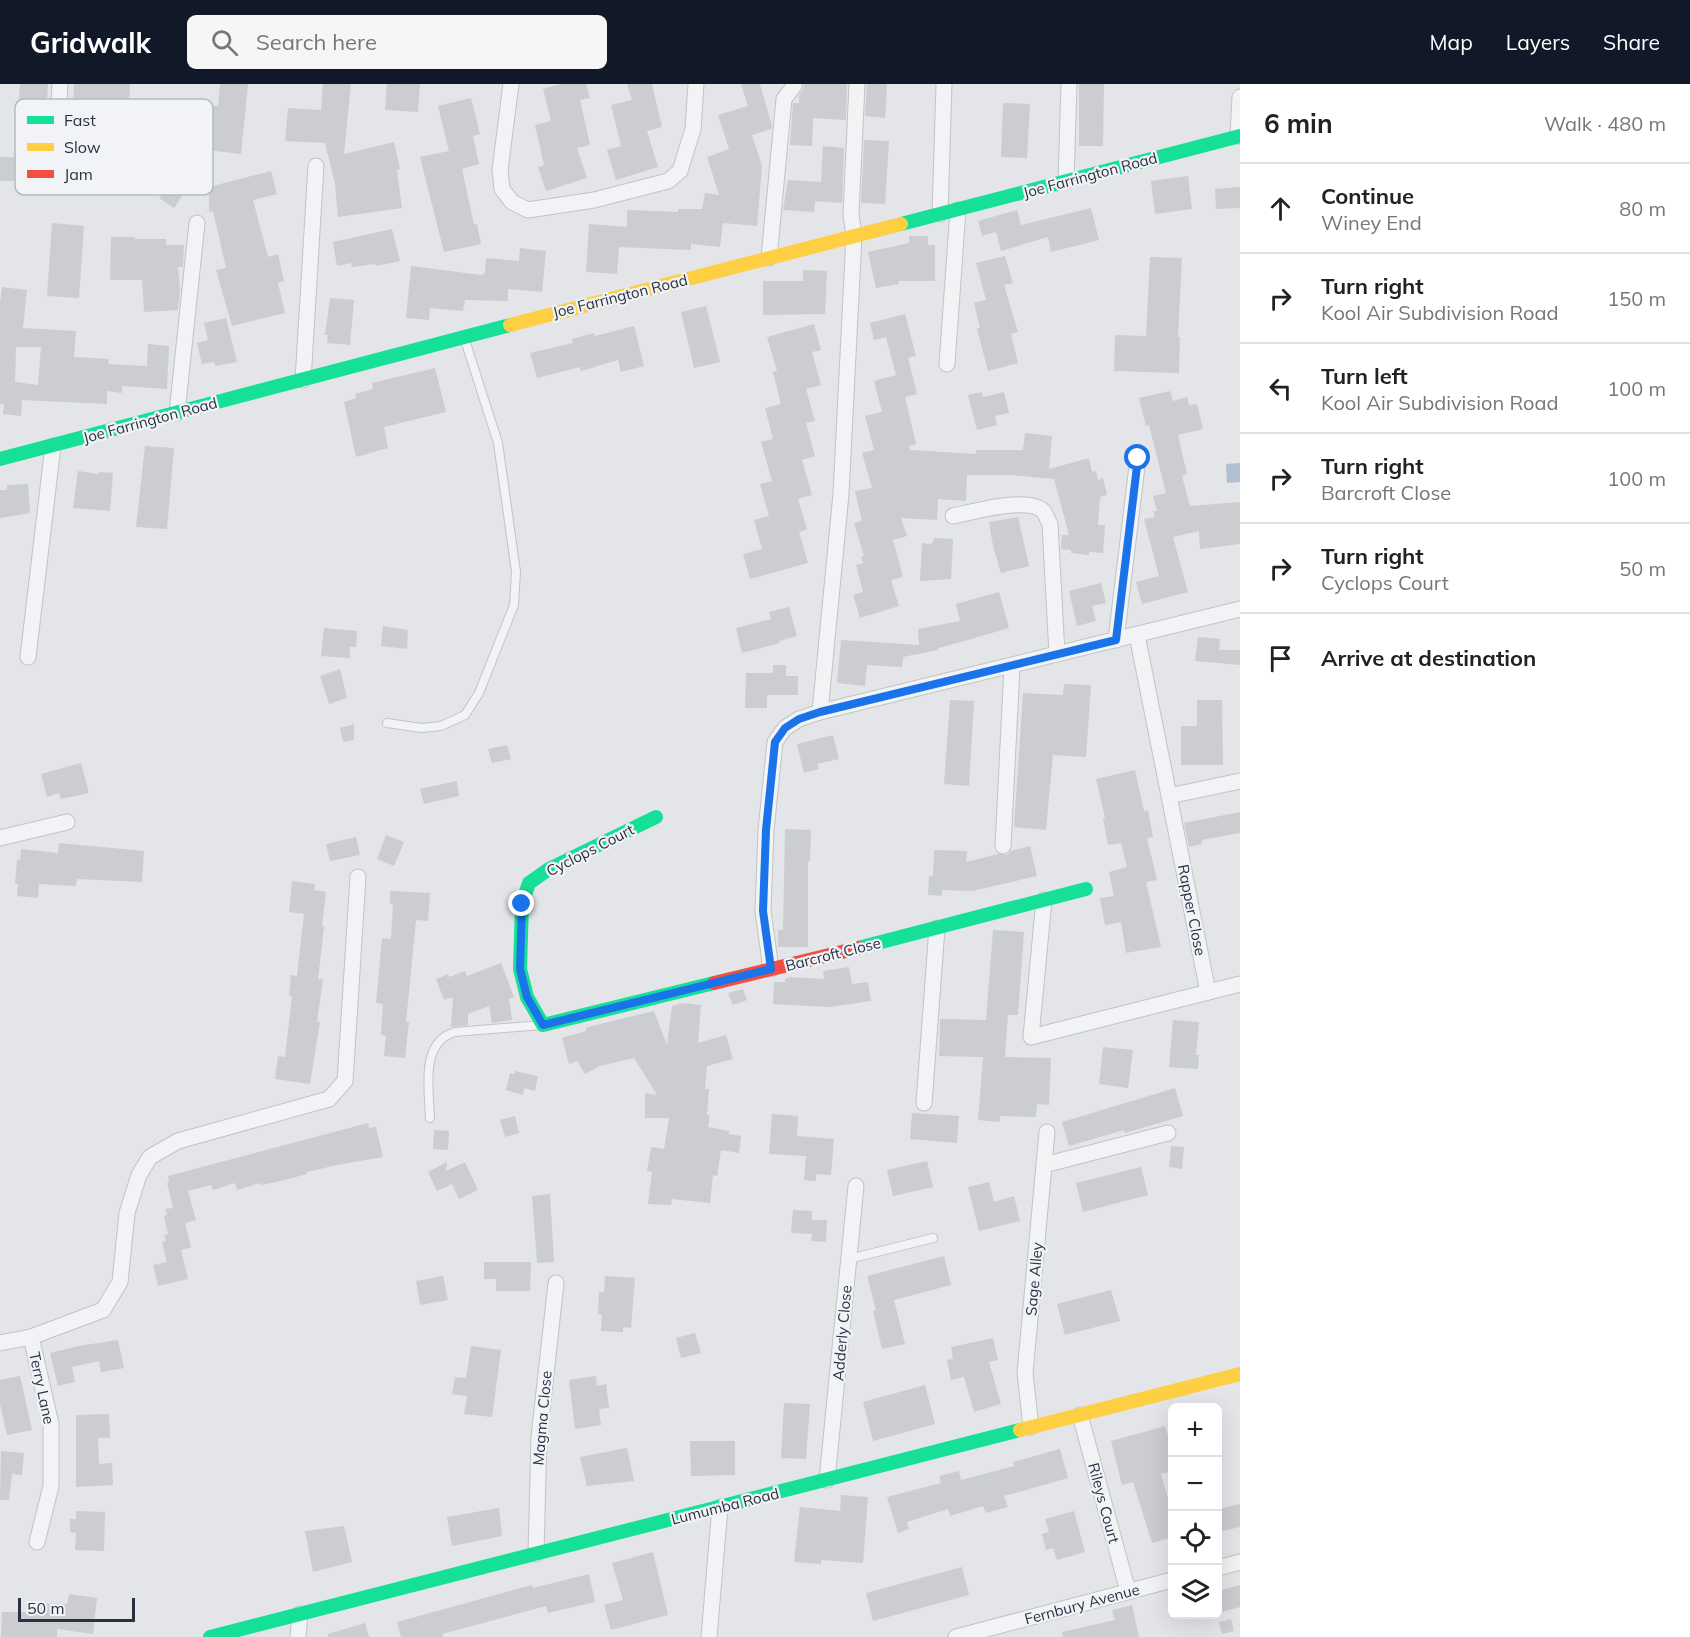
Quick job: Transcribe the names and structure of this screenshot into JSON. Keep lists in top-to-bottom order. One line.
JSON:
{"streets":{"street":["Joe Farrington Road","Cyclops Court","Rapper Close","Barcroft Close","Sage Alley","Adderly Close","Terry Lane","Magma Close","Rileys Court","Lumumba Road","Fernbury Avenue"]},"crossings":[["Cyclops Court","Barcroft Close"],["Sage Alley","Lumumba Road"],["Adderly Close","Lumumba Road"],["Magma Close","Lumumba Road"],["Rileys Court","Lumumba Road"],["Rileys Court","Fernbury Avenue"]],"legend":["Fast","Slow","Jam"],"scale_bar":"50 m","page":{"header":"Gridwalk","search":"Search here","nav":["Map","Layers","Share"],"heading":["6 min","Walk · 480 m"],"list":[["Continue","Winey End","80 m"],["Turn right","Kool Air Subdivision Road","150 m"],["Turn left","Kool Air Subdivision Road","100 m"],["Turn right","Barcroft Close","100 m"],["Turn right","Cyclops Court","50 m"],"Arrive at destination"],"map_buttons":["+","−"],"scale":"50 m"}}
